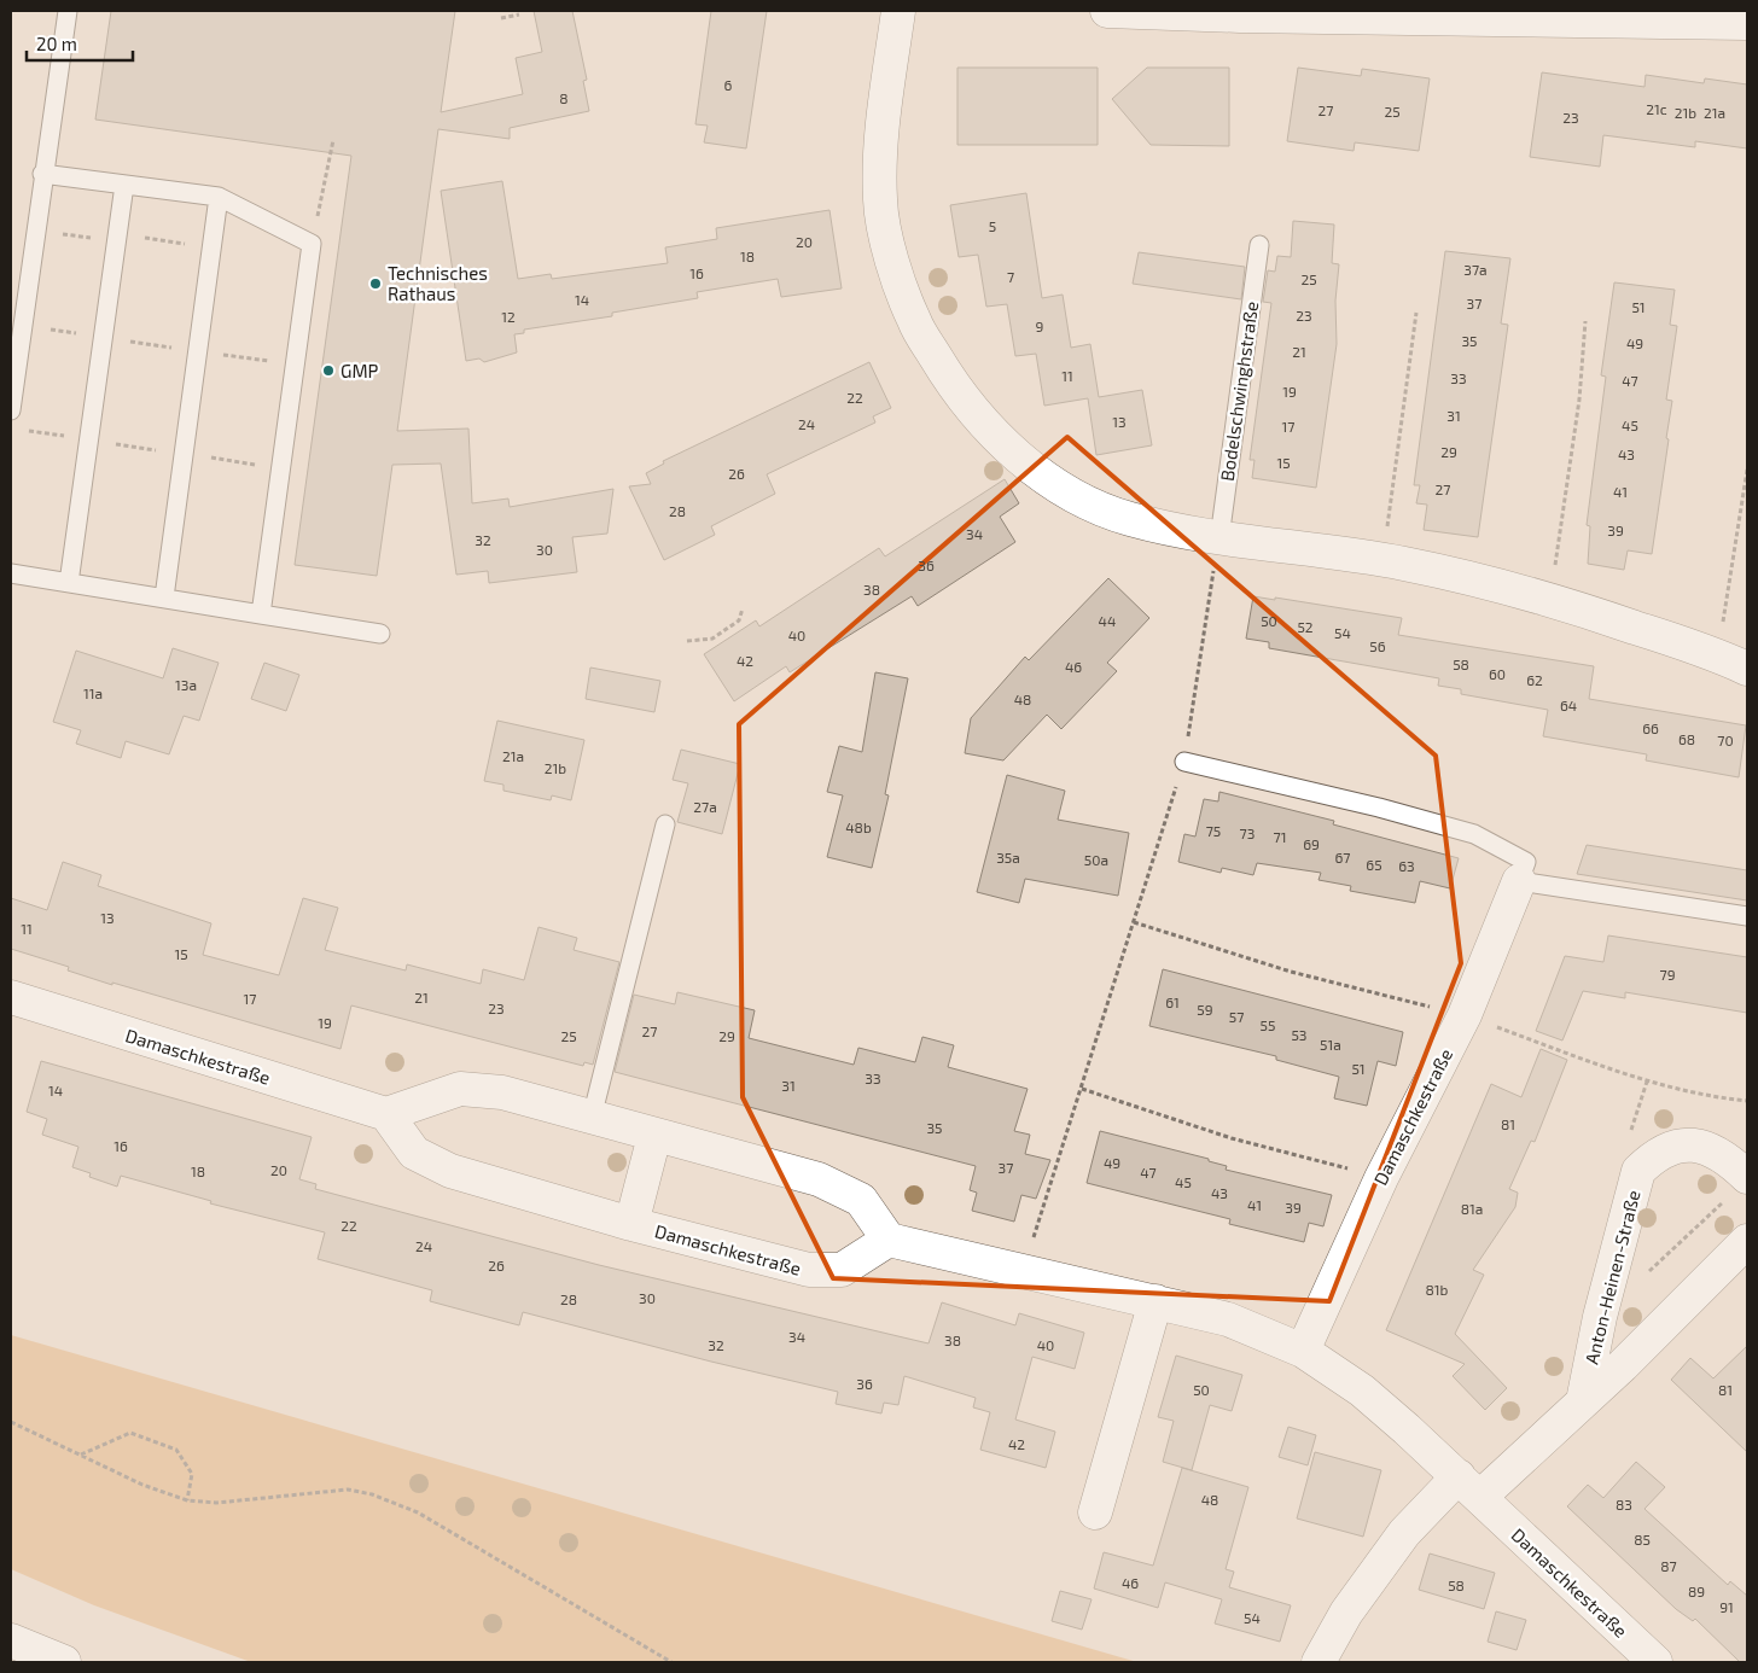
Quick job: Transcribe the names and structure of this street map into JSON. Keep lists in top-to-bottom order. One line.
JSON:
{"streets":{"street":["Damaschkestraße","Anton-Heinen-Straße"],"lane":["Bodelschwinghstraße"]},"crossings":[["Damaschkestraße","Anton-Heinen-Straße"]],"places":["Technisches Rathaus","GMP"],"house_numbers":["6","8","21c","27","25","21b","21a","23","5","20","18","37a","16","7","25","14","37","51","23","12","9","35","49","21","11","33","47","19","22","31","13","24","45","17","29","43","15","26","27","41","28","39","34","32","30","36","38","44","50","52","54","40","56","42","58","46","60","62","13a","11a","48","64","66","68","70","21a","21b","27a","48b","75","73","71","69","35a","67","50a","65","63","13","11","15","79","21","17","61","23","59","57","19","55","27","53","25","29","51a","51","33","31","14","81","35","16","49","37","20","18","47","45","43","41","39","81a","22","24","26","81b","30","28","34","38","32","40","36","50","81","42","48","83","85","87","46","58","89","91","54"],"scale_bar":"20 m"}
